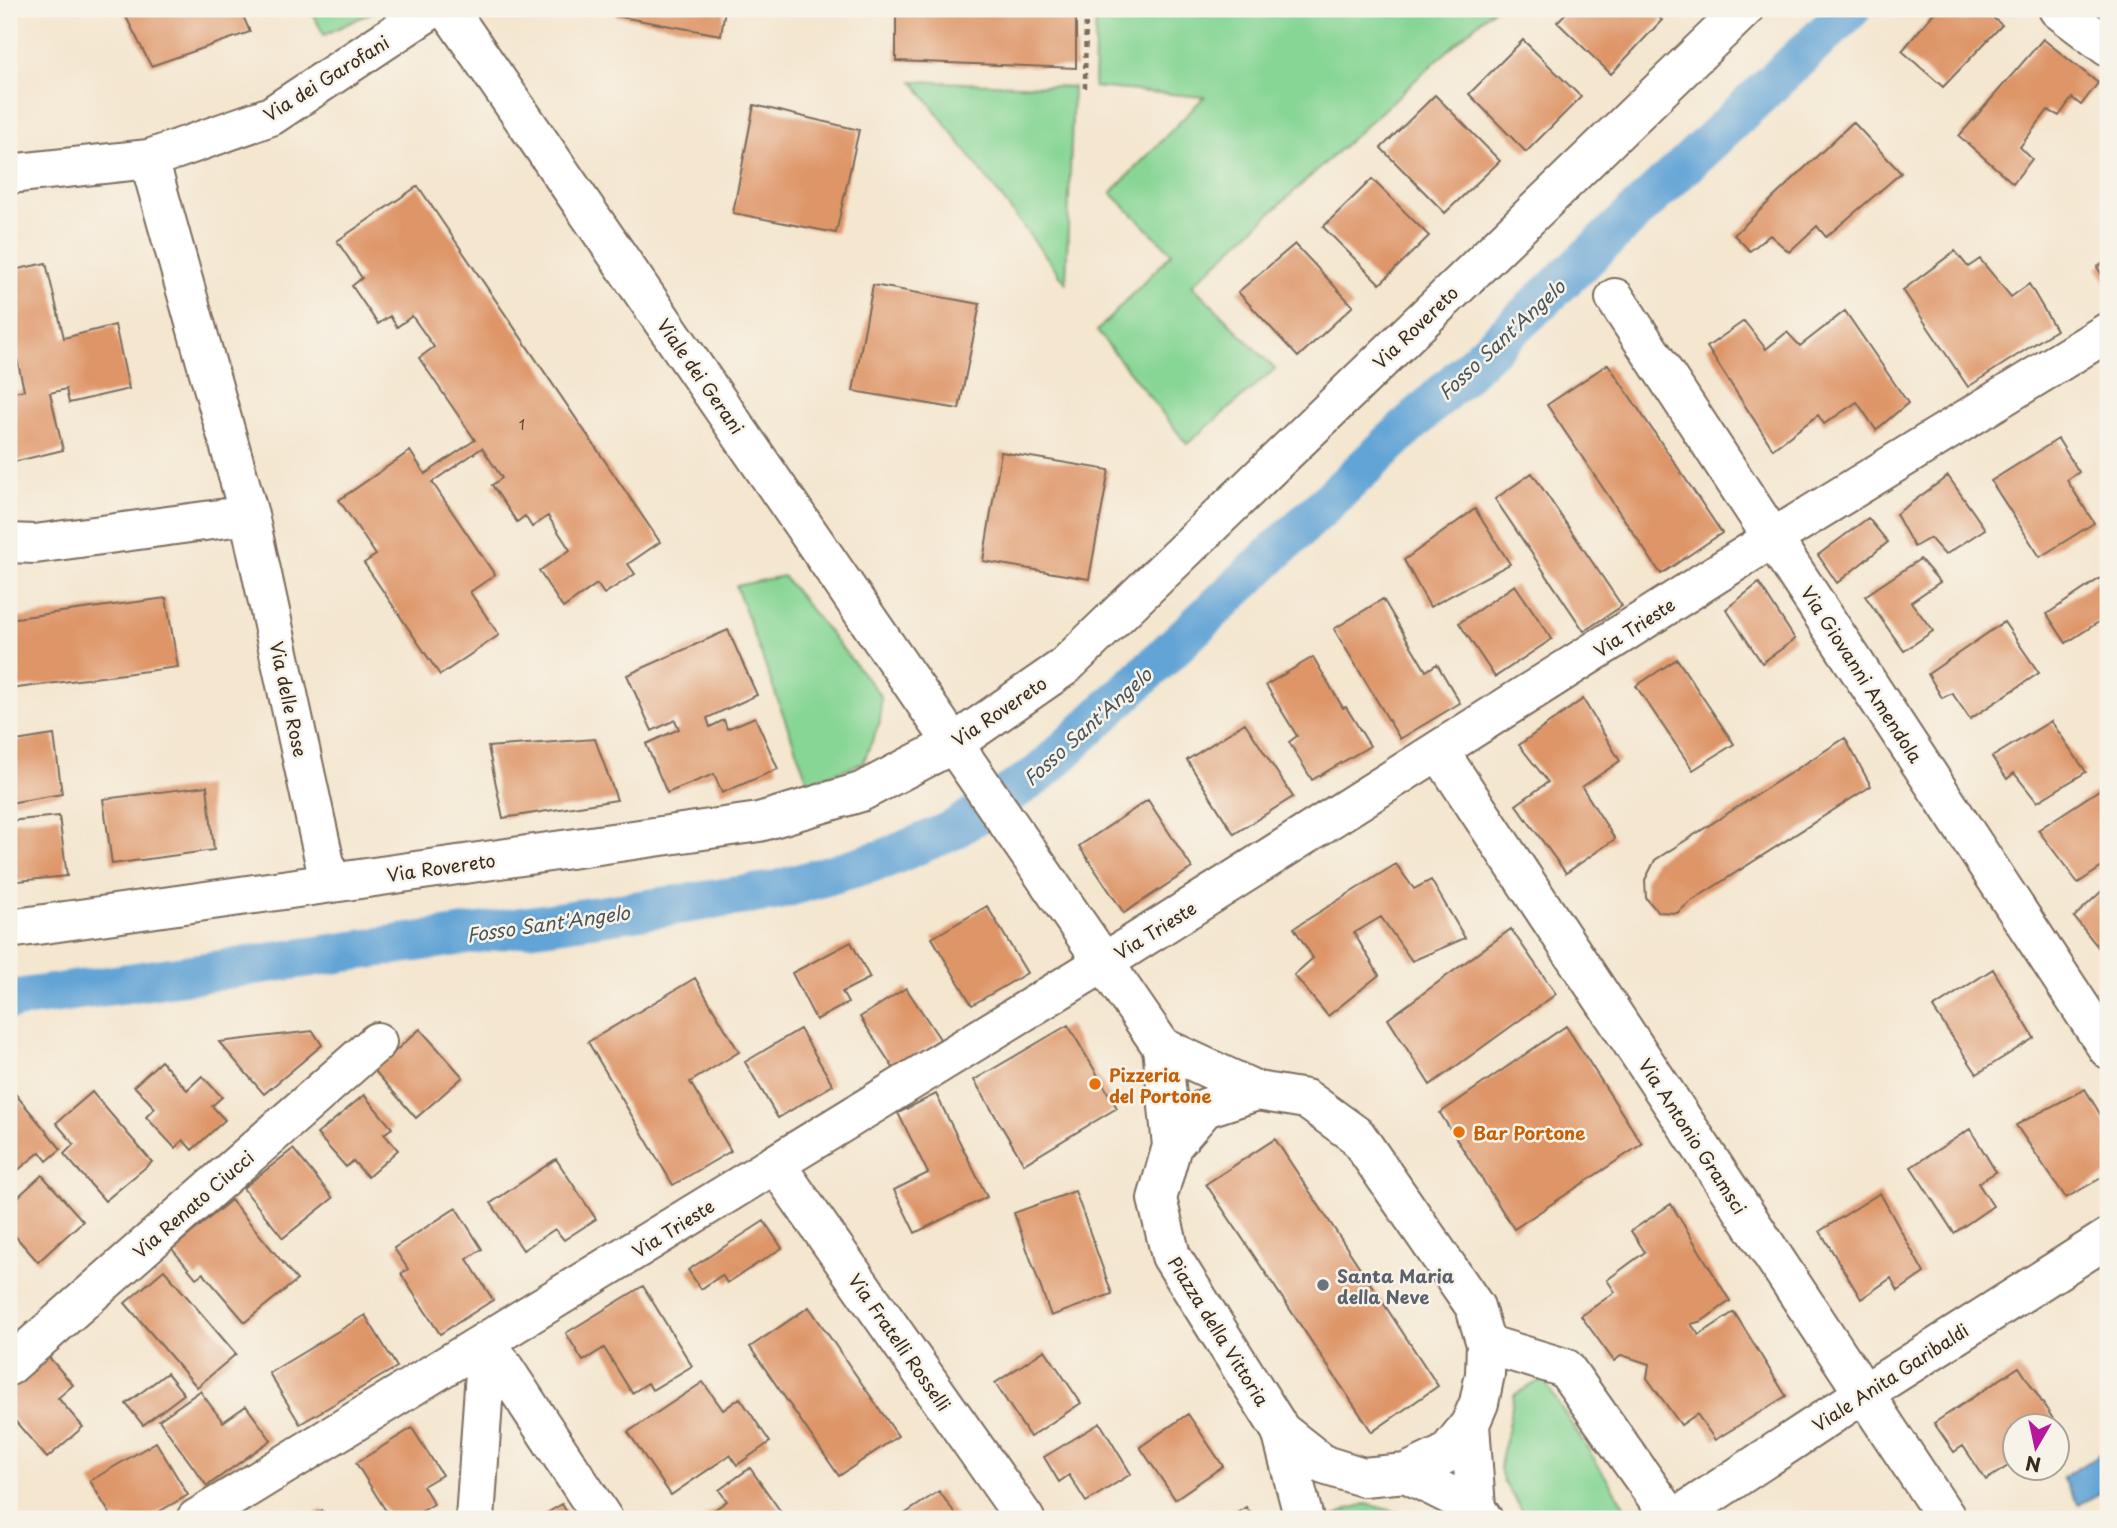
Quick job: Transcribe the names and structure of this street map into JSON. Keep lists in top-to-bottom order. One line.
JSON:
{"streets":{"street":["Via dei Garofani","Via Rovereto","Viale dei Gerani","Via Trieste","Via Giovanni Amendola","Via delle Rose","Via Antonio Gramsci","Via Renato Ciucci","Piazza della Vittoria","Via Fratelli Rosselli","Viale Anita Garibaldi"]},"crossings":[["Via dei Garofani","Via delle Rose"],["Via Rovereto","Viale dei Gerani"],["Via Rovereto","Via delle Rose"],["Viale dei Gerani","Piazza della Vittoria"],["Via Trieste","Via Giovanni Amendola"],["Via Trieste","Via Antonio Gramsci"],["Via Trieste","Piazza della Vittoria"],["Via Trieste","Via Fratelli Rosselli"],["Via Antonio Gramsci","Viale Anita Garibaldi"]],"water":["Fosso Sant'Angelo"],"places":["Pizzeria del Portone","Bar Portone","Santa Maria della Neve"],"house_numbers":["1"],"north":"bottom"}
